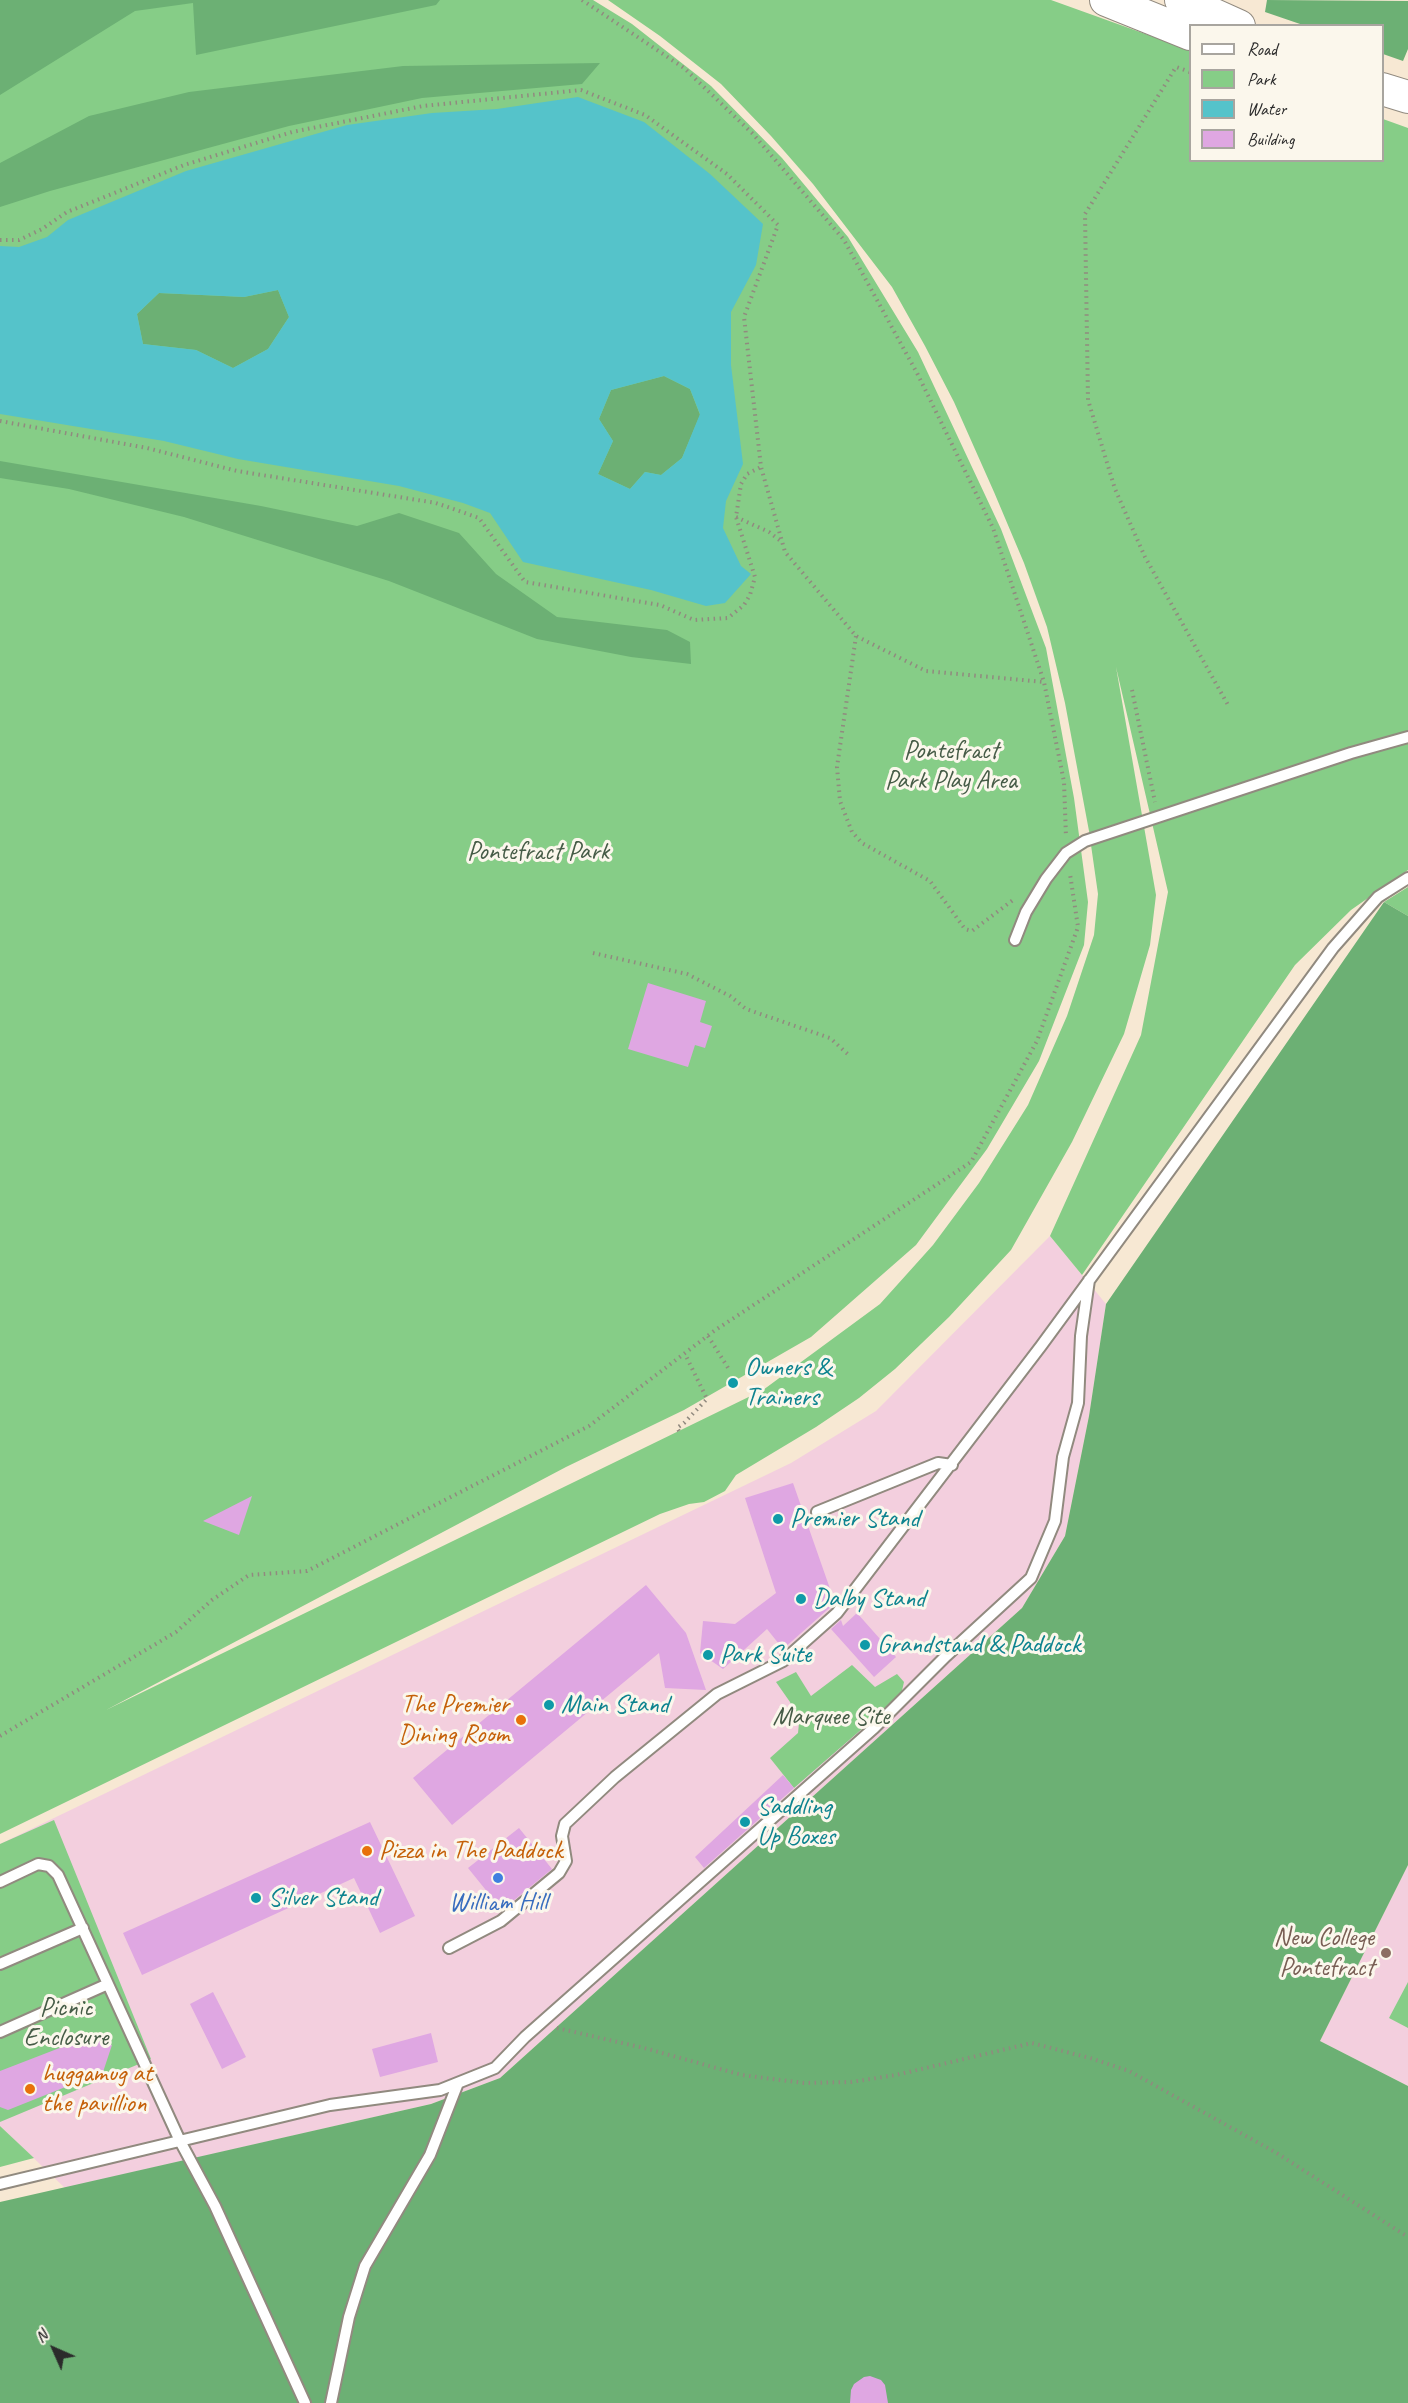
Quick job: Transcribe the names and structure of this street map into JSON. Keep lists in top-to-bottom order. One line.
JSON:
{"parks":["Pontefract Park Play Area","Pontefract Park","Marquee Site","Picnic Enclosure"],"places":["Owners & Trainers","Premier Stand","Dalby Stand","Grandstand & Paddock","Park Suite","Main Stand","The Premier Dining Room","Saddling Up Boxes","Pizza in The Paddock","William Hill","Silver Stand","New College Pontefract","huggamug at the pavillion"],"legend":["Road","Park","Water","Building"],"north":"top left"}
